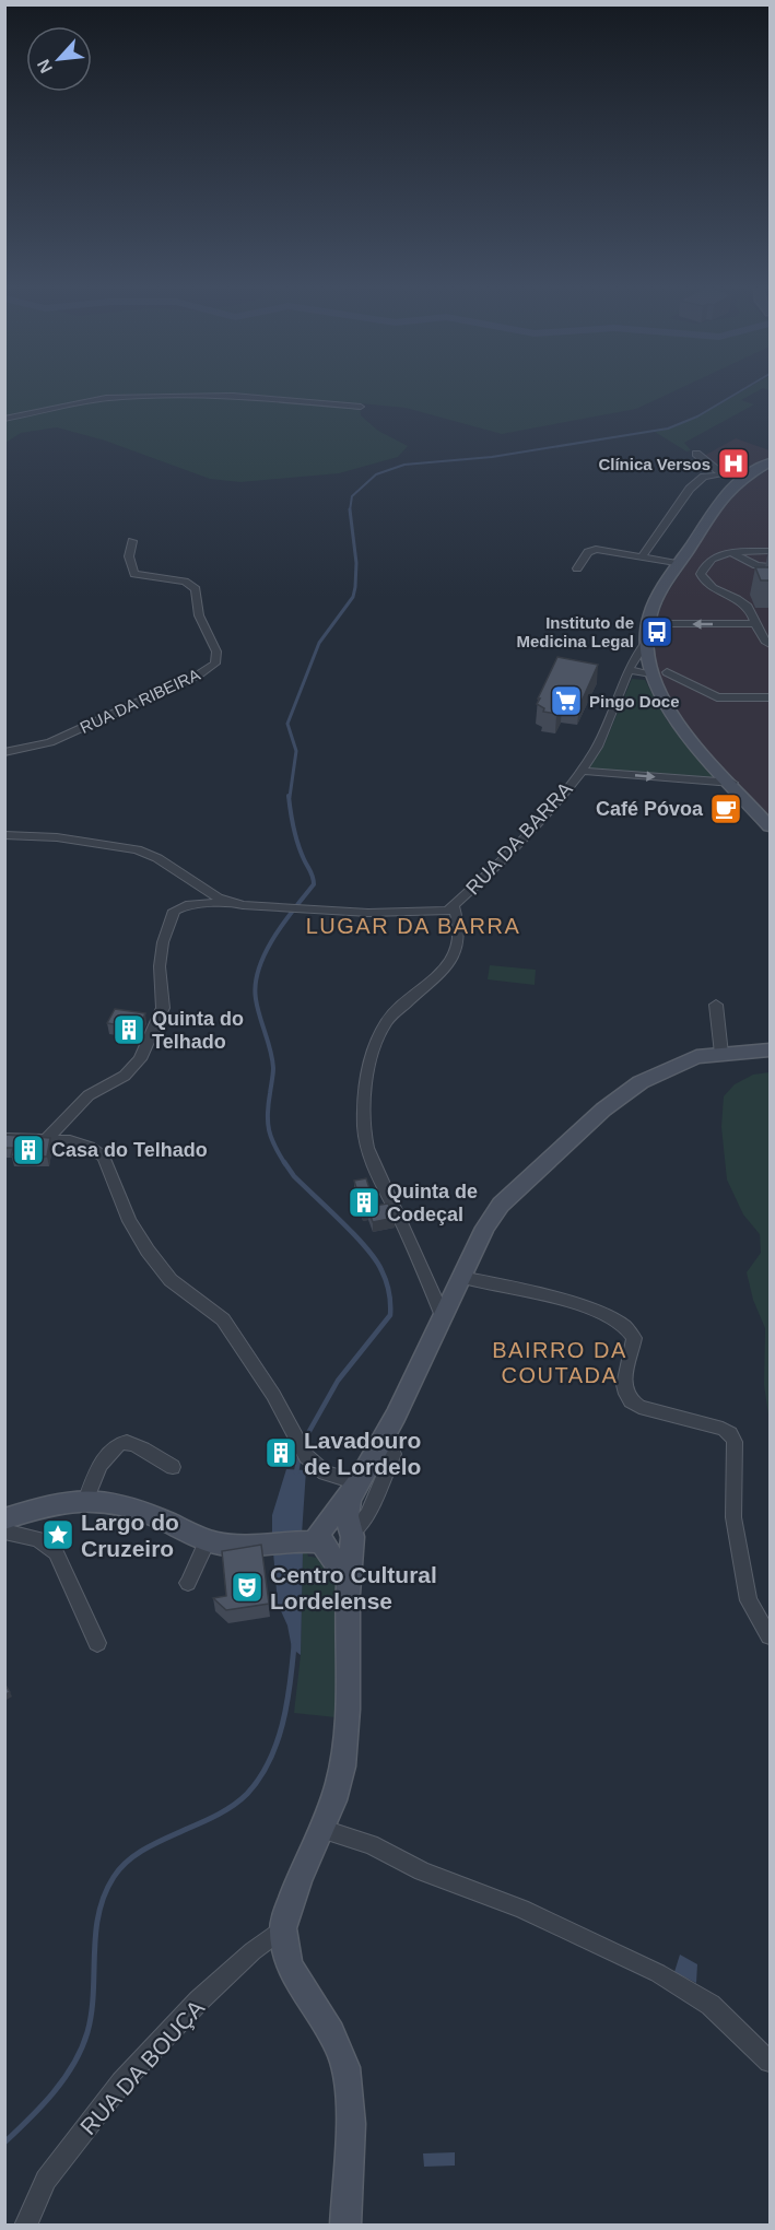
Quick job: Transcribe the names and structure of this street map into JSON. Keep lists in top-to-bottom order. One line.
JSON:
{"streets":{"street":["RUA DA RIBEIRA","RUA DA BARRA","RUA DA BOUÇA"]},"districts":["LUGAR DA BARRA","BAIRRO DA COUTADA"],"places":{"hospital":["Clínica Versos"],"bus stop":["Instituto de Medicina Legal"],"supermarket":["Pingo Doce"],"cafe":["Café Póvoa"],"building":["Quinta do Telhado","Casa do Telhado","Quinta de Codeçal","Lavadouro de Lordelo"],"place":["Largo do Cruzeiro"],"theatre":["Centro Cultural Lordelense"]},"north":"bottom left"}
